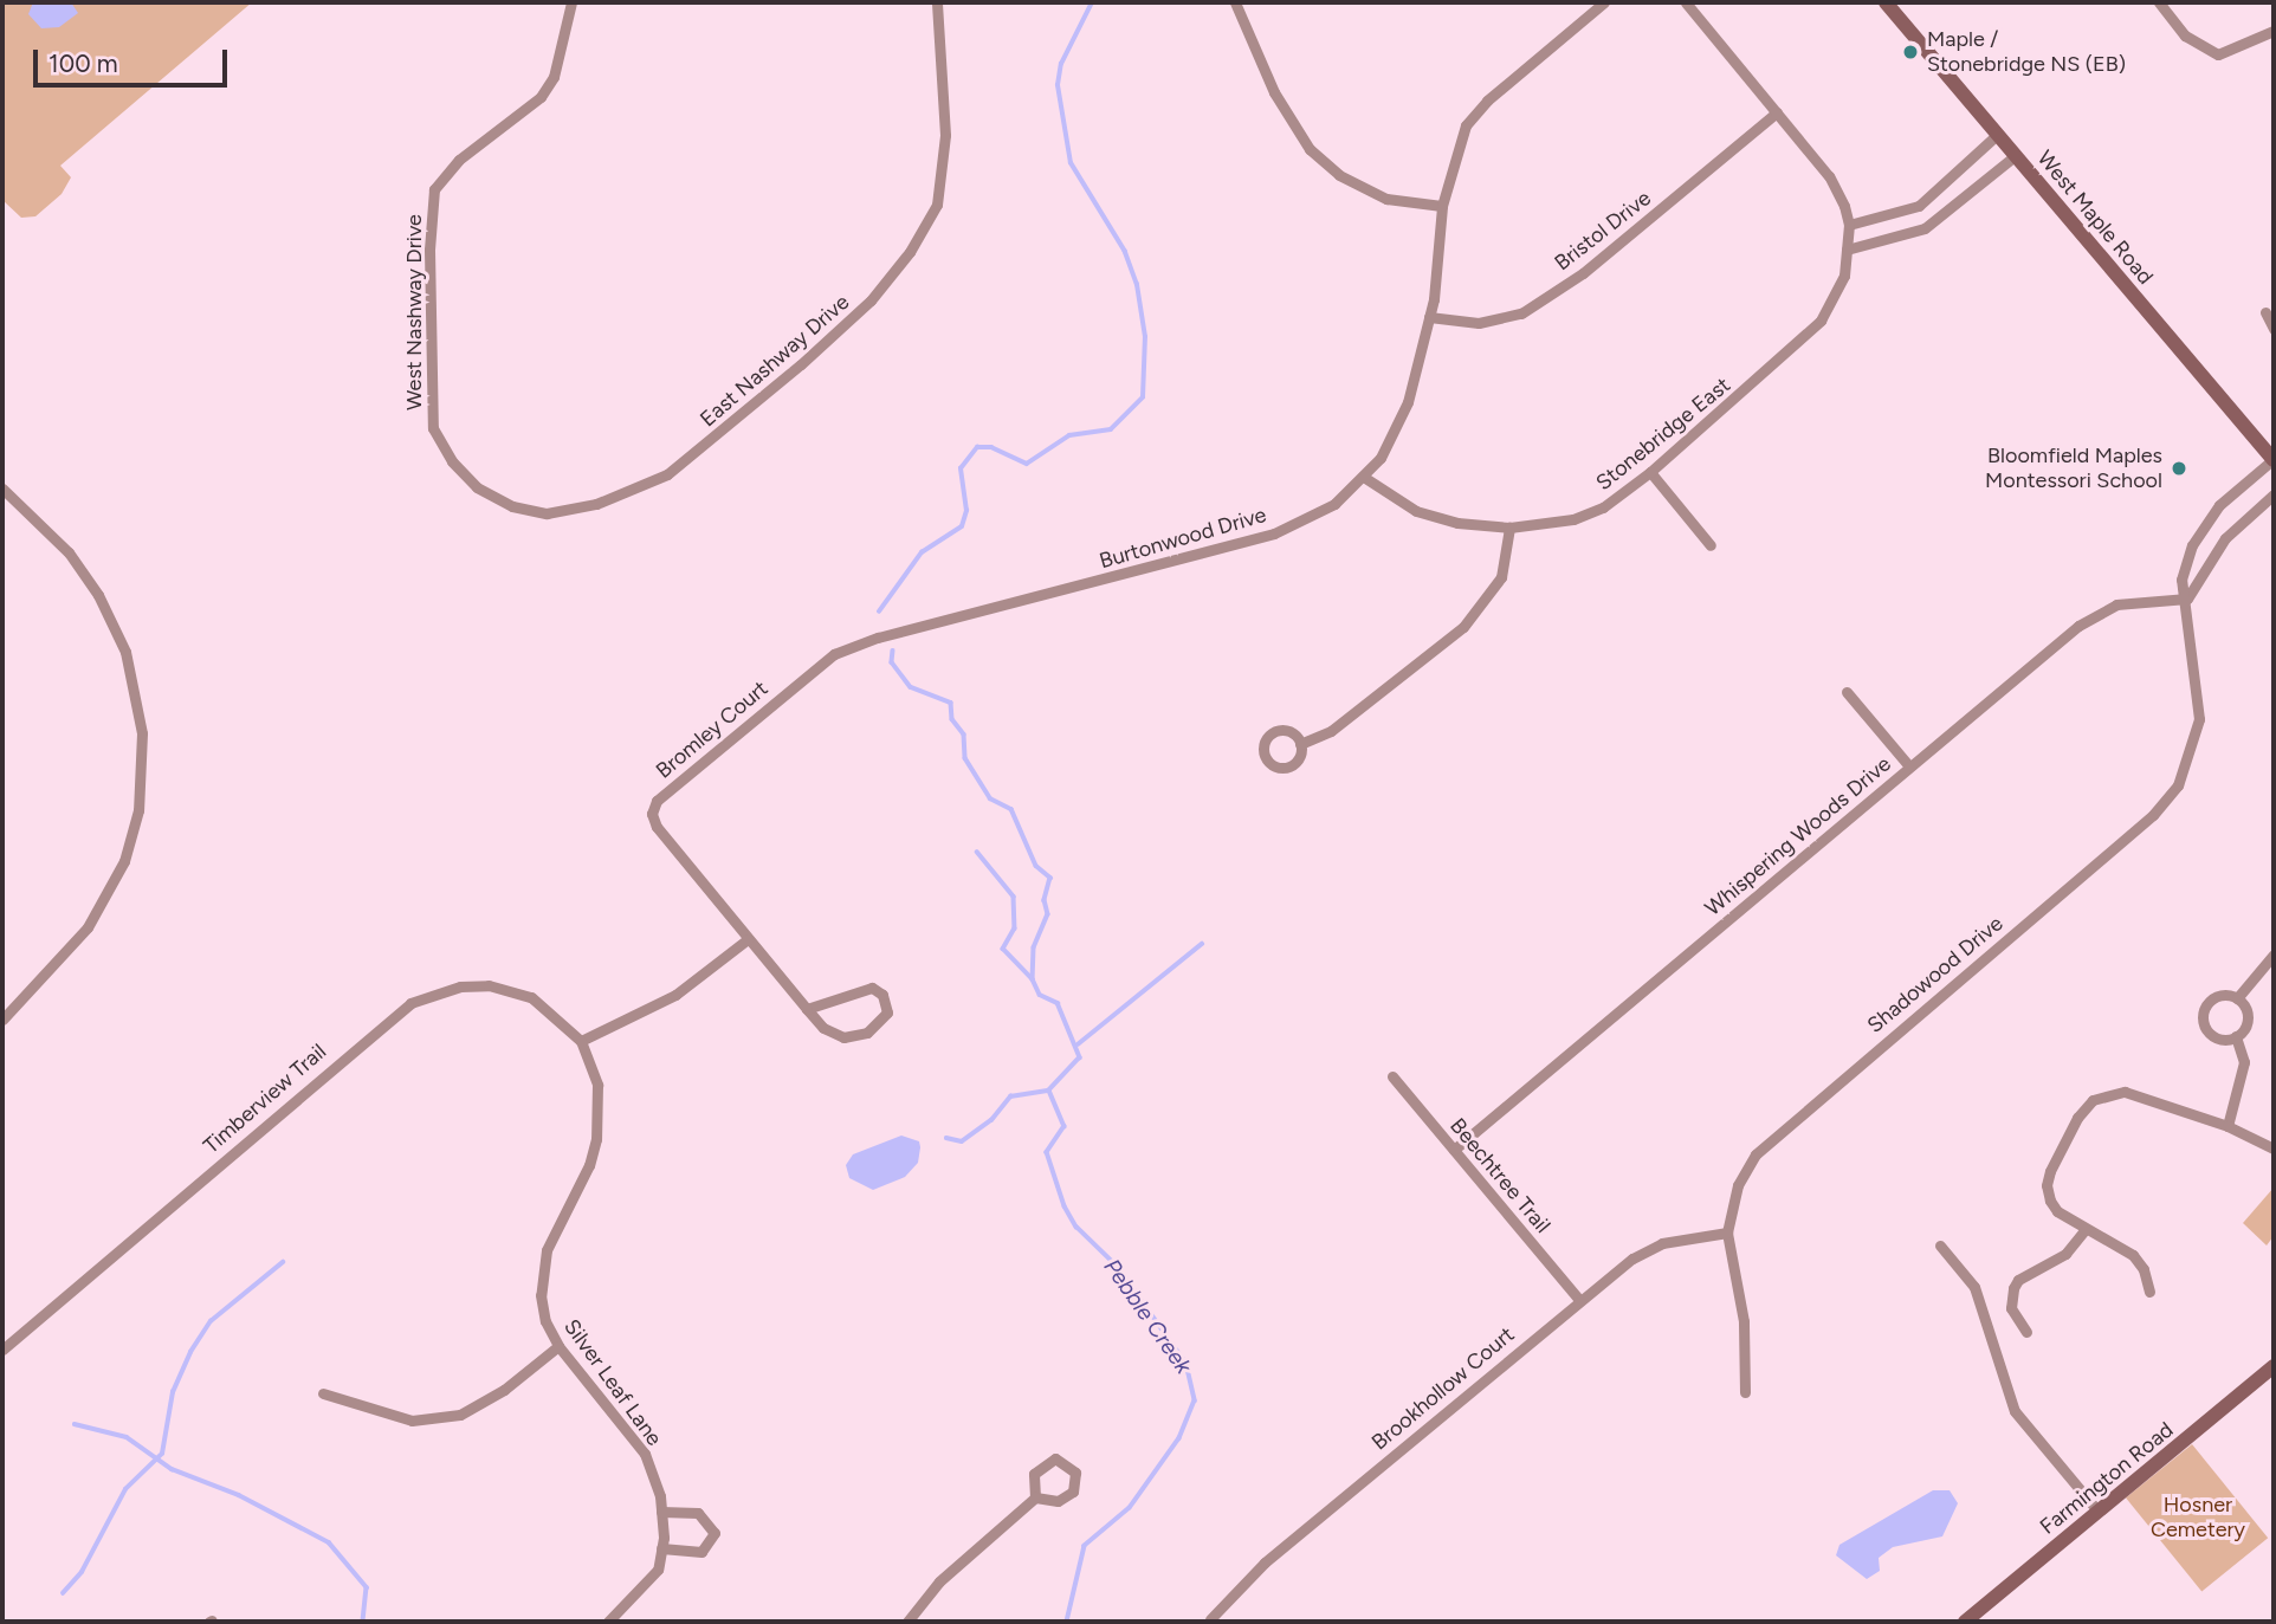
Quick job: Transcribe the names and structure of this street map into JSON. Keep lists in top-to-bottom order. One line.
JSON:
{"streets":{"main road":["West Maple Road","Farmington Road"],"street":["Bristol Drive","West Nashway Drive","East Nashway Drive","Stonebridge East","Burtonwood Drive","Bromley Court","Whispering Woods Drive","Shadowood Drive","Timberview Trail","Beechtree Trail","Silver Leaf Lane","Brookhollow Court"]},"crossings":[["West Maple Road","Shadowood Drive"],["Bristol Drive","Burtonwood Drive"],["West Nashway Drive","East Nashway Drive"],["Stonebridge East","Burtonwood Drive"],["Burtonwood Drive","Bromley Court"],["Whispering Woods Drive","Shadowood Drive"],["Whispering Woods Drive","Beechtree Trail"],["Shadowood Drive","Brookhollow Court"],["Timberview Trail","Silver Leaf Lane"],["Beechtree Trail","Brookhollow Court"]],"water":["Pebble Creek"],"parks":["Hosner Cemetery"],"places":["Maple / Stonebridge NS (EB)","Bloomfield Maples Montessori School"],"scale_bar":"100 m"}
